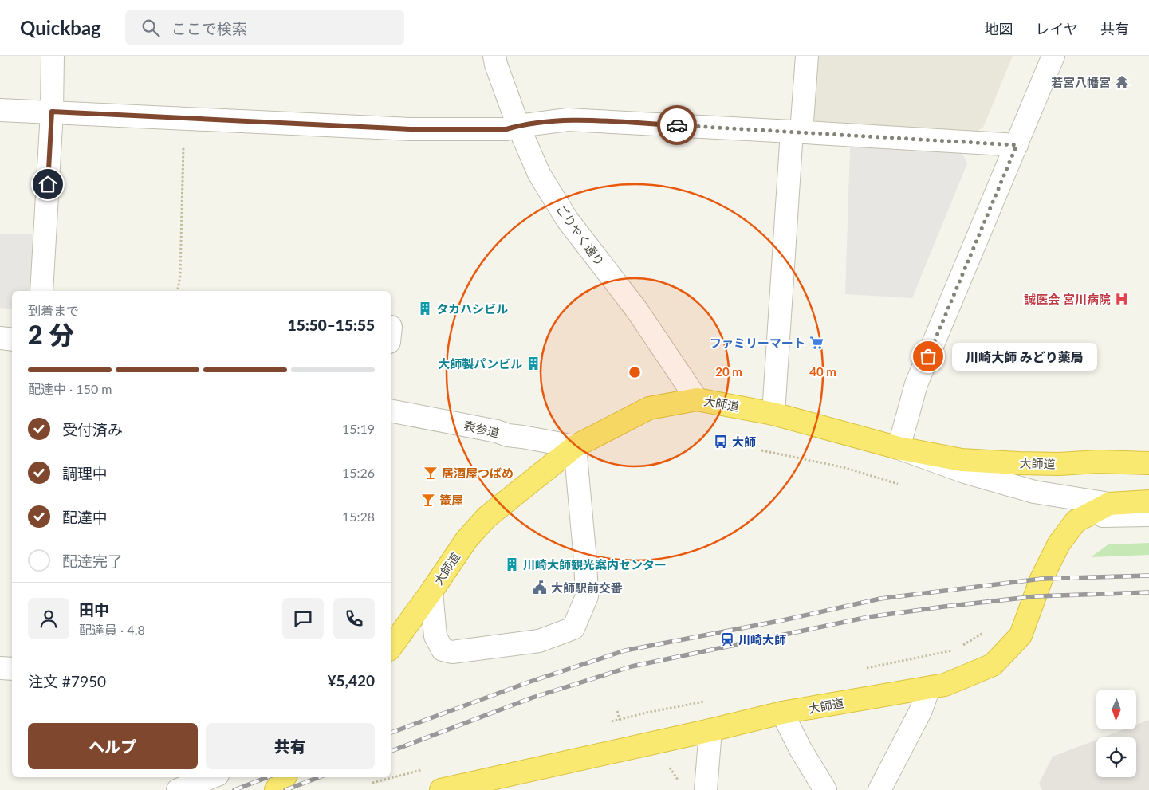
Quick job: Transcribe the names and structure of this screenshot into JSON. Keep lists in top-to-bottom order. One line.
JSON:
{"streets":{"highway":["大師道"],"street":["ごりやく通り","表参道"]},"crossings":[["ごりやく通り","大師道"],["大師道","表参道"]],"places":{"temple":["若宮八幡宮"],"hospital":["誠医会 宮川病院"],"building":["タカハシビル","大師製パンビル","川崎大師観光案内センター"],"supermarket":["ファミリーマート"],"other":["川崎大師 みどり薬局"],"bus stop":["大師"],"bar":["居酒屋つばめ","篭屋"],"public building":["大師駅前交番"],"station":["川崎大師"]},"north":"bottom","page":{"header":"Quickbag","search":"ここで検索","nav":["地図","レイヤ","共有"],"heading":["2 分","到着まで","15:50–15:55"],"panel":["田中","配達員 · 4.8","注文 #7950","¥5,420"],"bubble":"川崎大師 みどり薬局","bar":"配達中 · 150 m","list":[["受付済み","15:19"],["調理中","15:26"],["配達中","15:28"],"配達完了"],"buttons":["ヘルプ","共有"]},"rings":["20 m","40 m"]}
